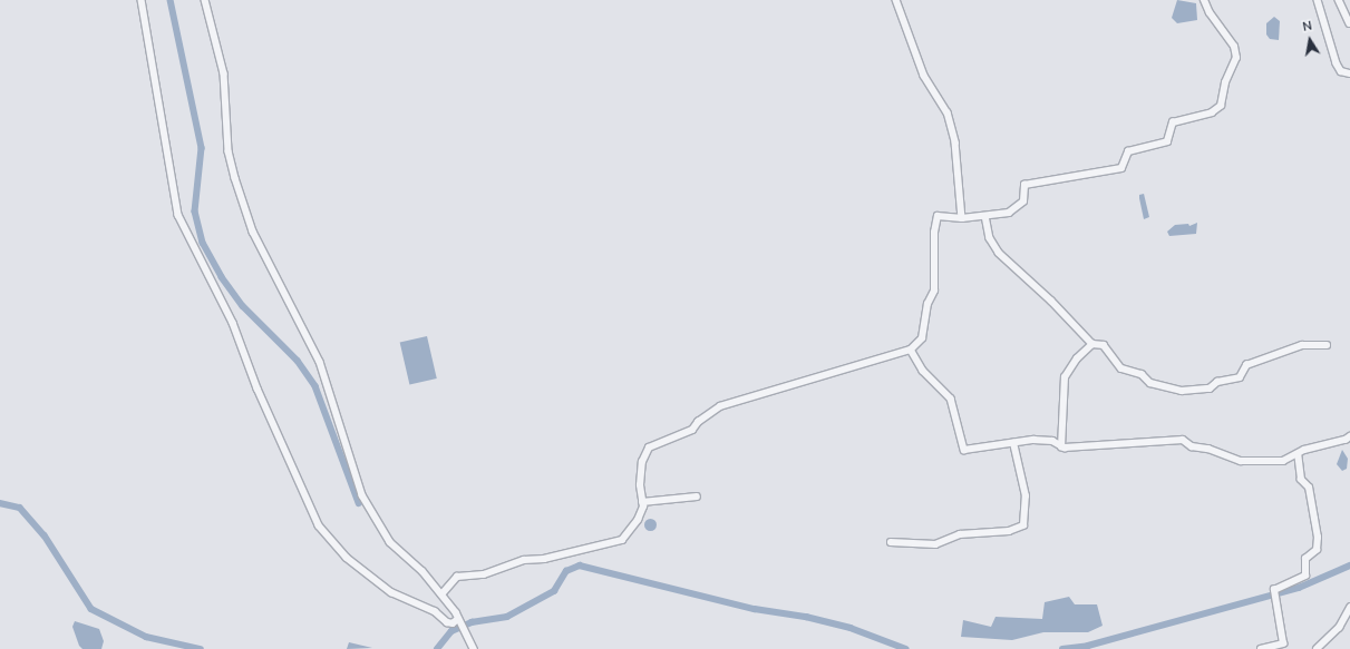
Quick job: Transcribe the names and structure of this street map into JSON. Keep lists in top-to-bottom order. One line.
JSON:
{"north":"top"}
